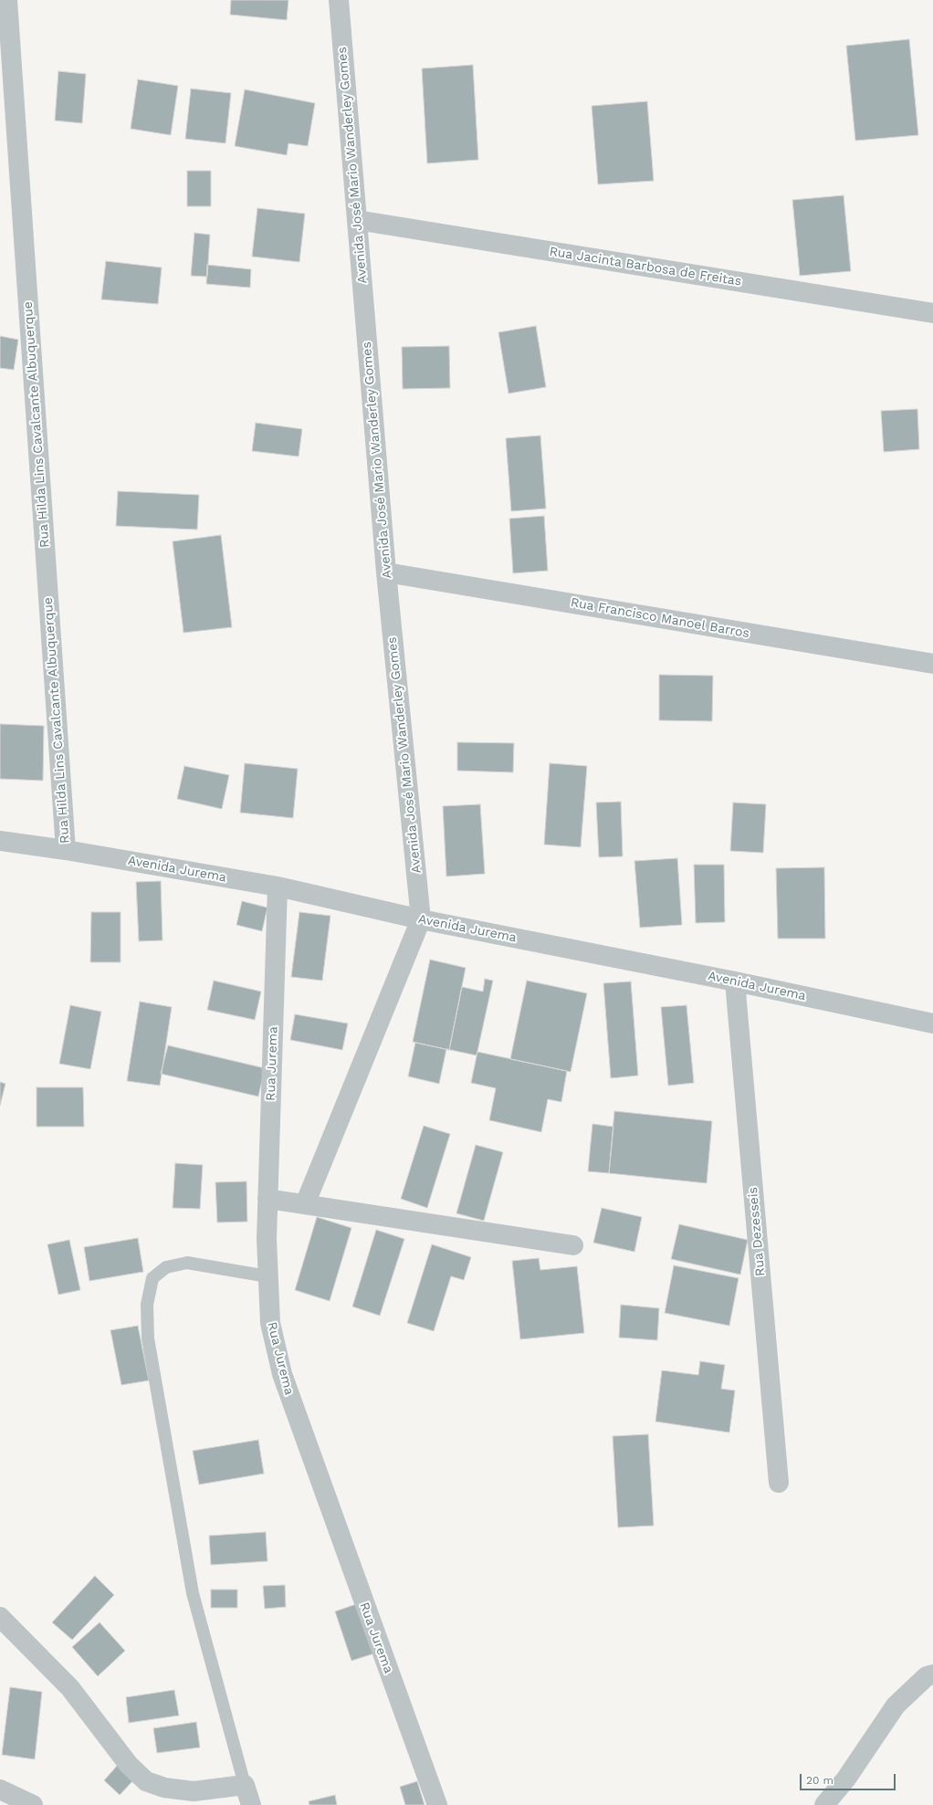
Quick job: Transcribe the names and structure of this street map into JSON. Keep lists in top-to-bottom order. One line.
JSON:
{"streets":{"street":["Avenida José Mario Wanderley Gomes","Rua Jacinta Barbosa de Freitas","Rua Hilda Lins Cavalcante Albuquerque","Rua Francisco Manoel Barros","Avenida Jurema","Rua Jurema","Rua Dezesseis"]},"crossings":[["Avenida José Mario Wanderley Gomes","Rua Jacinta Barbosa de Freitas"],["Avenida José Mario Wanderley Gomes","Rua Francisco Manoel Barros"],["Avenida José Mario Wanderley Gomes","Avenida Jurema"],["Rua Hilda Lins Cavalcante Albuquerque","Avenida Jurema"],["Avenida Jurema","Rua Jurema"],["Avenida Jurema","Rua Dezesseis"]],"scale_bar":"20 m"}
